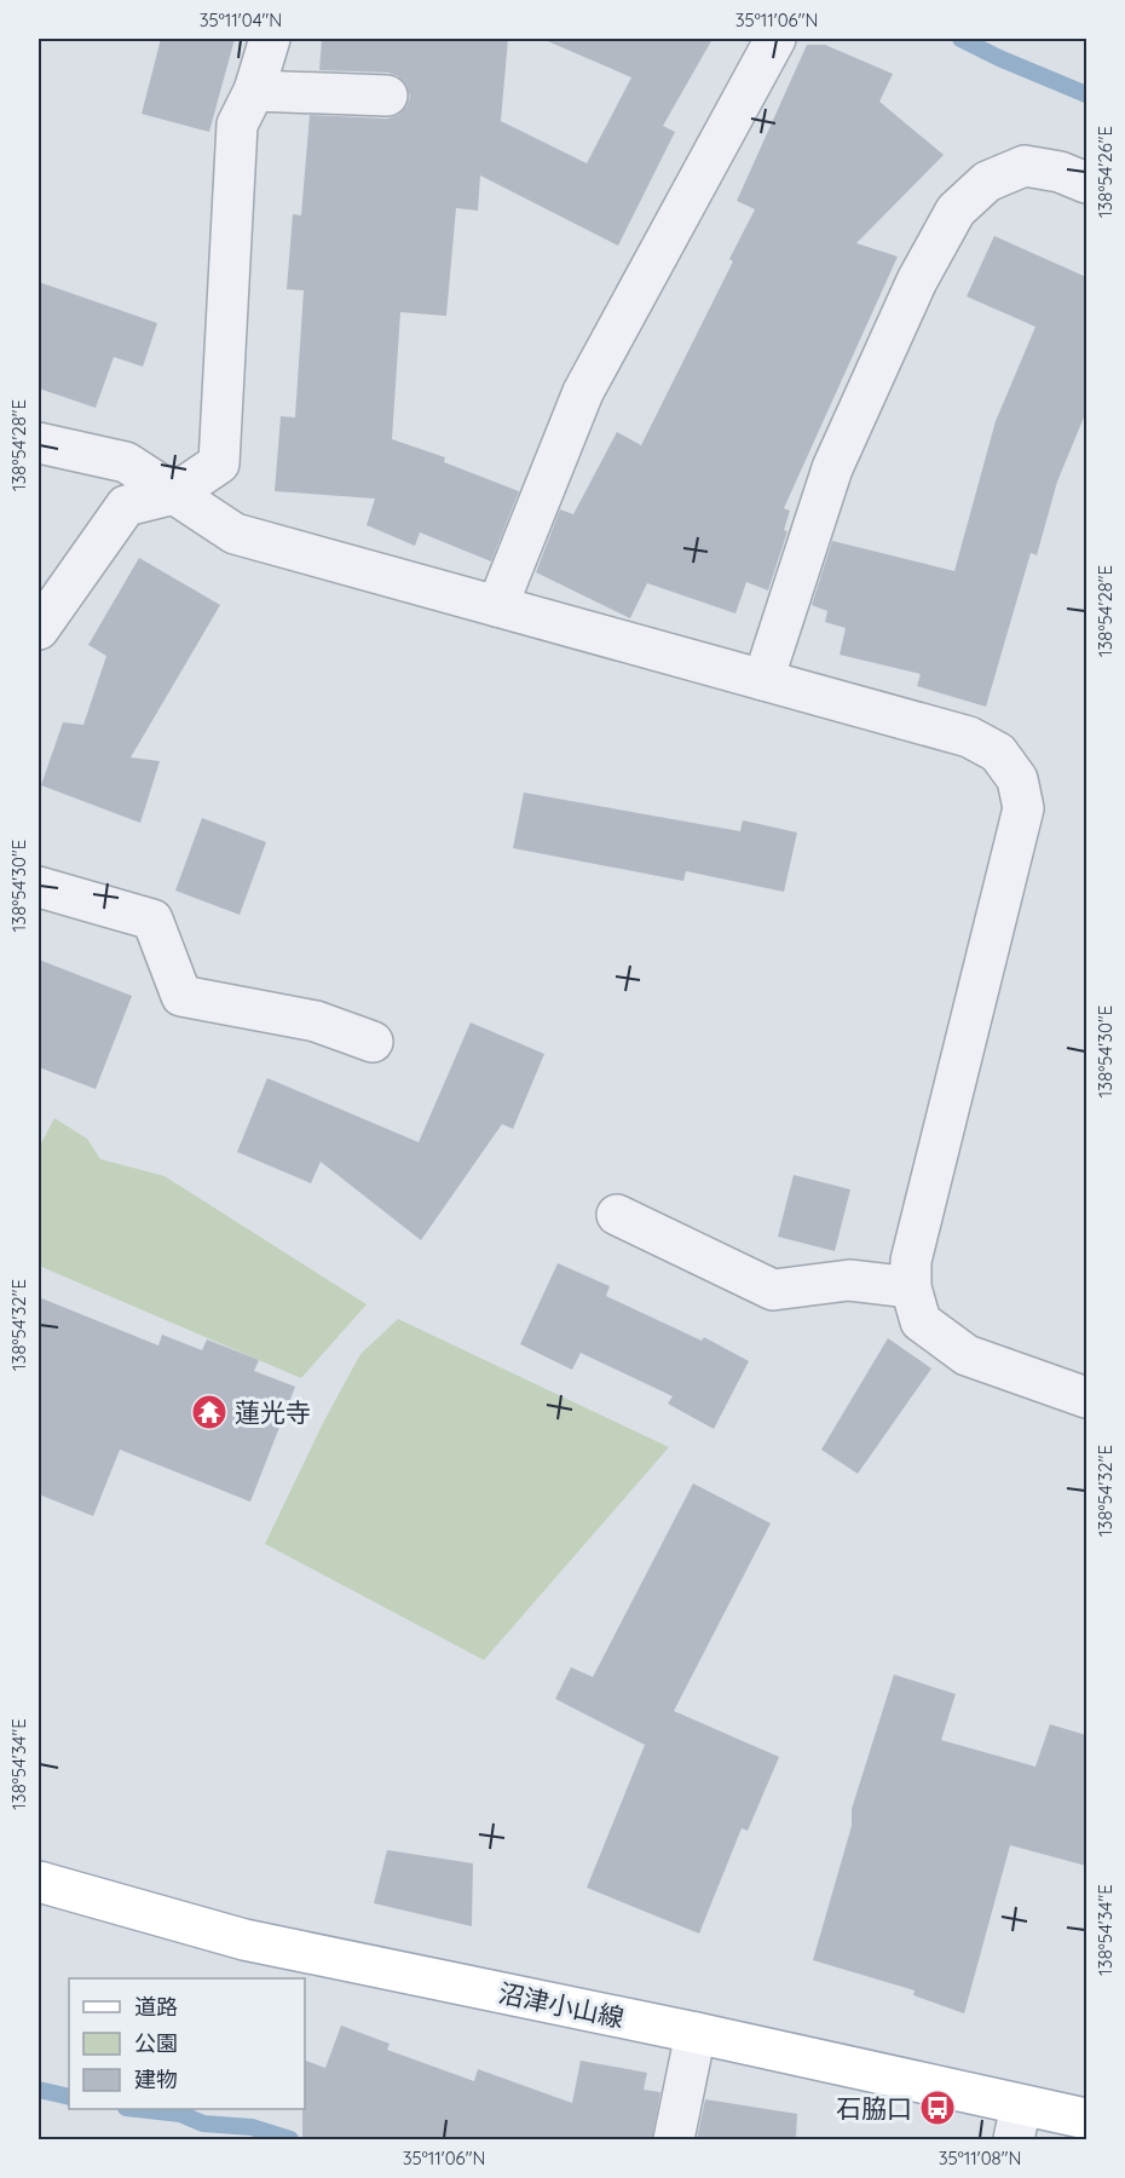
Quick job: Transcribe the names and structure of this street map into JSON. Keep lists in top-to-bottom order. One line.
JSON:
{"streets":{"main road":["沼津小山線"]},"places":{"temple":["蓮光寺"],"bus stop":["石脇口"]},"legend":["道路","公園","建物"],"coordinates":["35°11'04\"N","35°11'06\"N","138°54'26\"E","138°54'28\"E","138°54'30\"E","138°54'32\"E","138°54'34\"E","35°11'08\"N"]}
